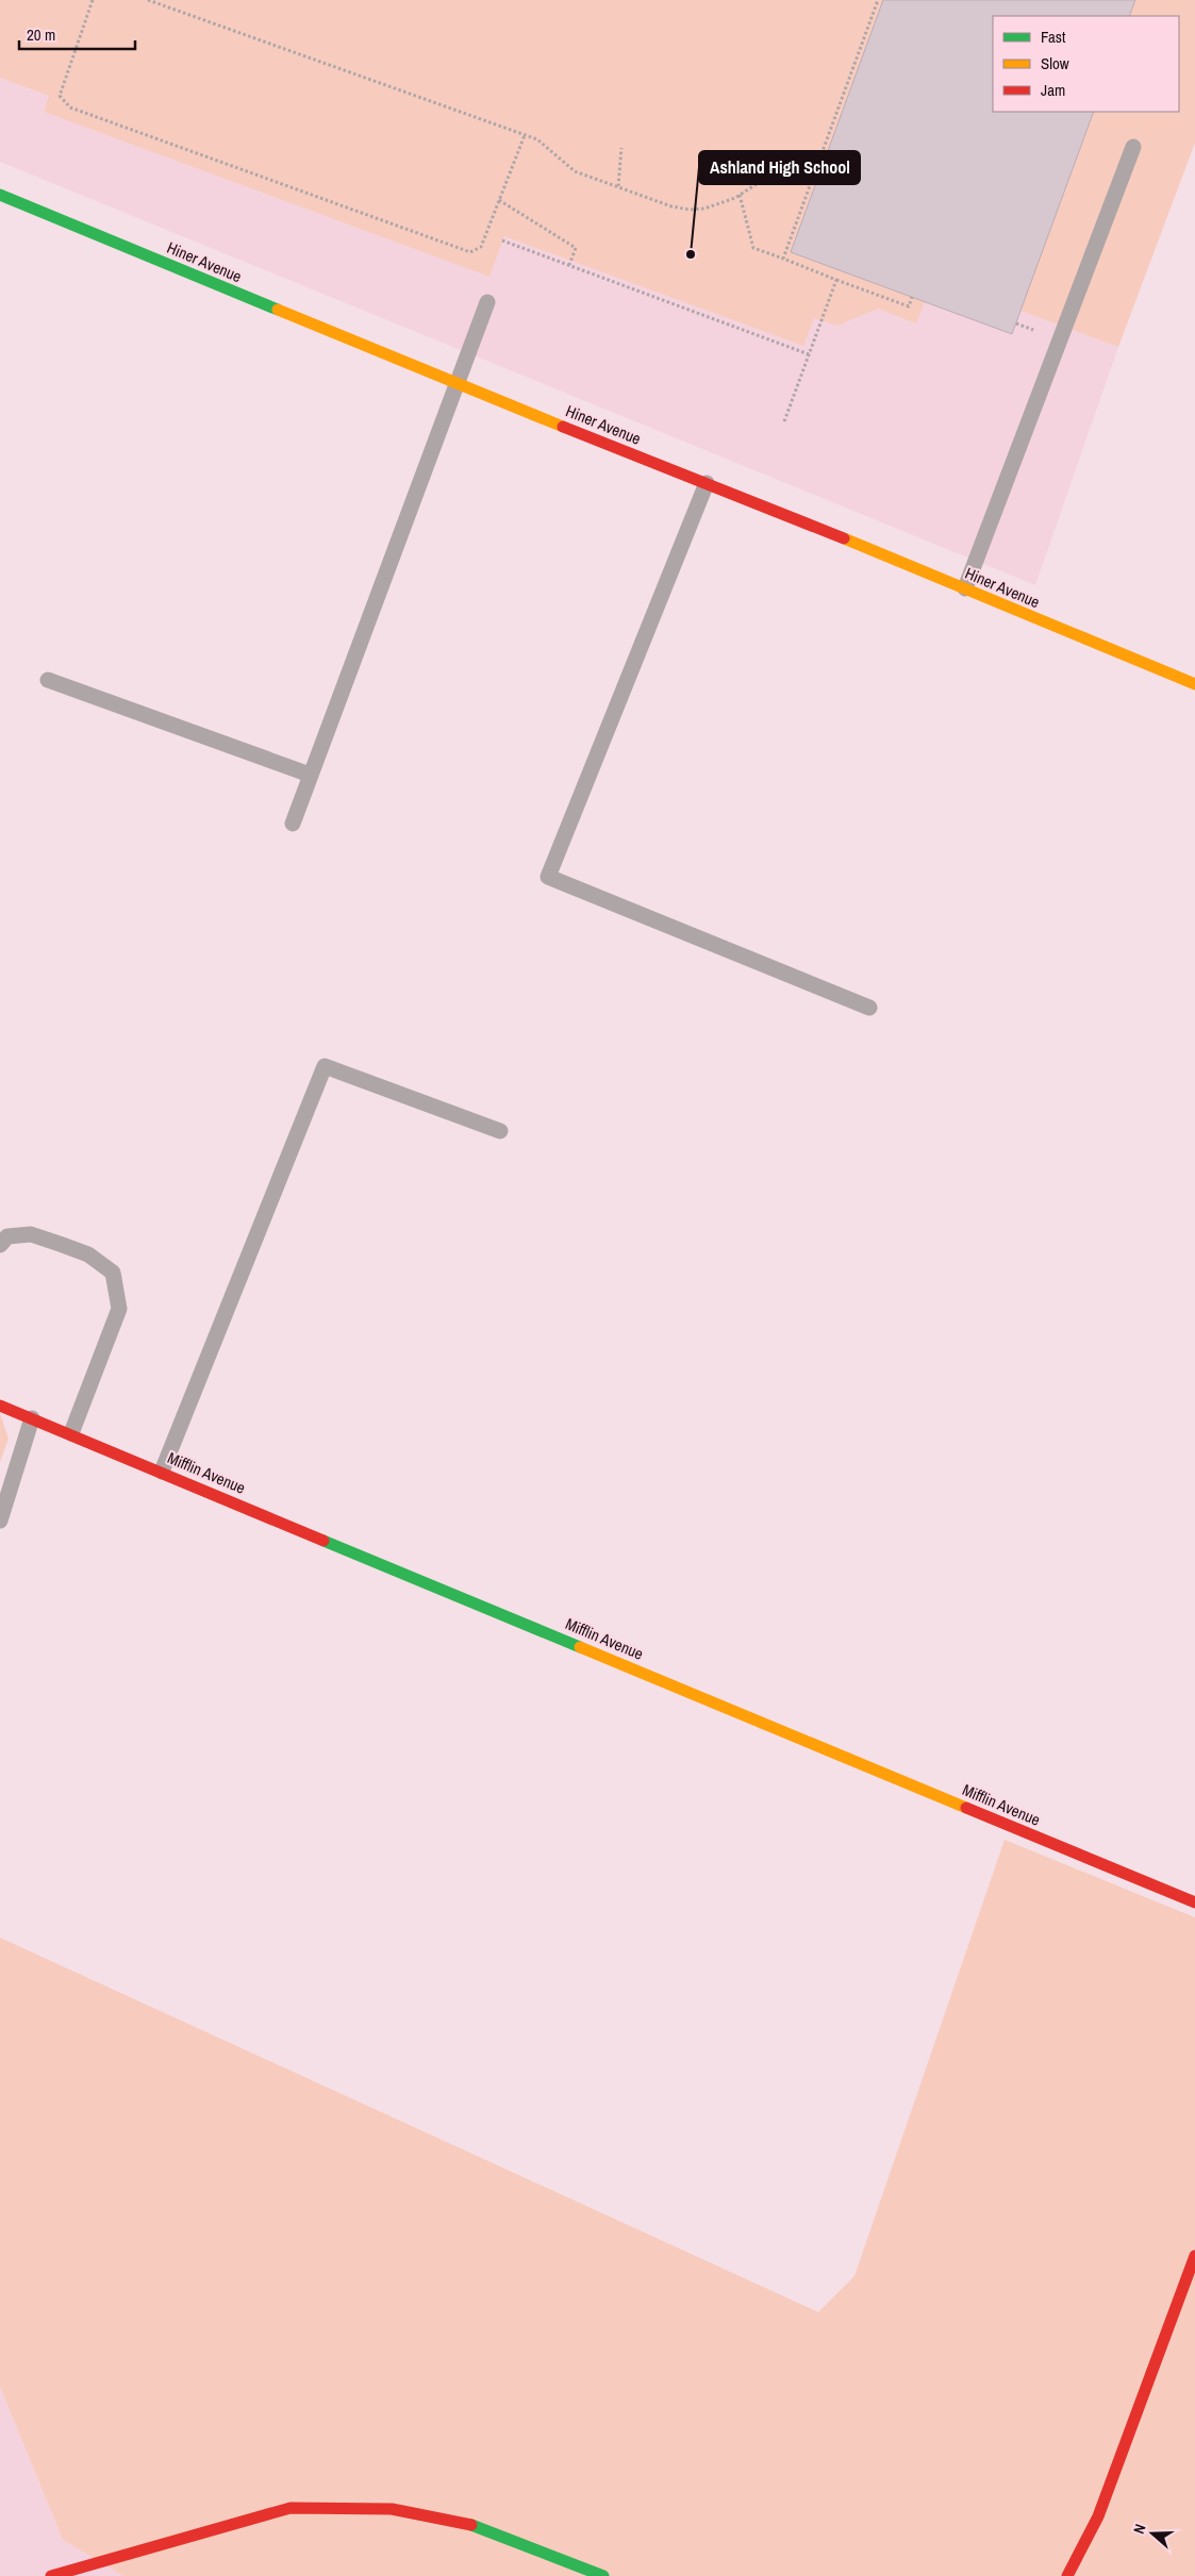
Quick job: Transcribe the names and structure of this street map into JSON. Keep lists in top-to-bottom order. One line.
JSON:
{"streets":{"street":["Hiner Avenue","Mifflin Avenue"]},"places":["Ashland High School"],"legend":["Fast","Slow","Jam"],"scale_bar":"20 m","north":"left"}
